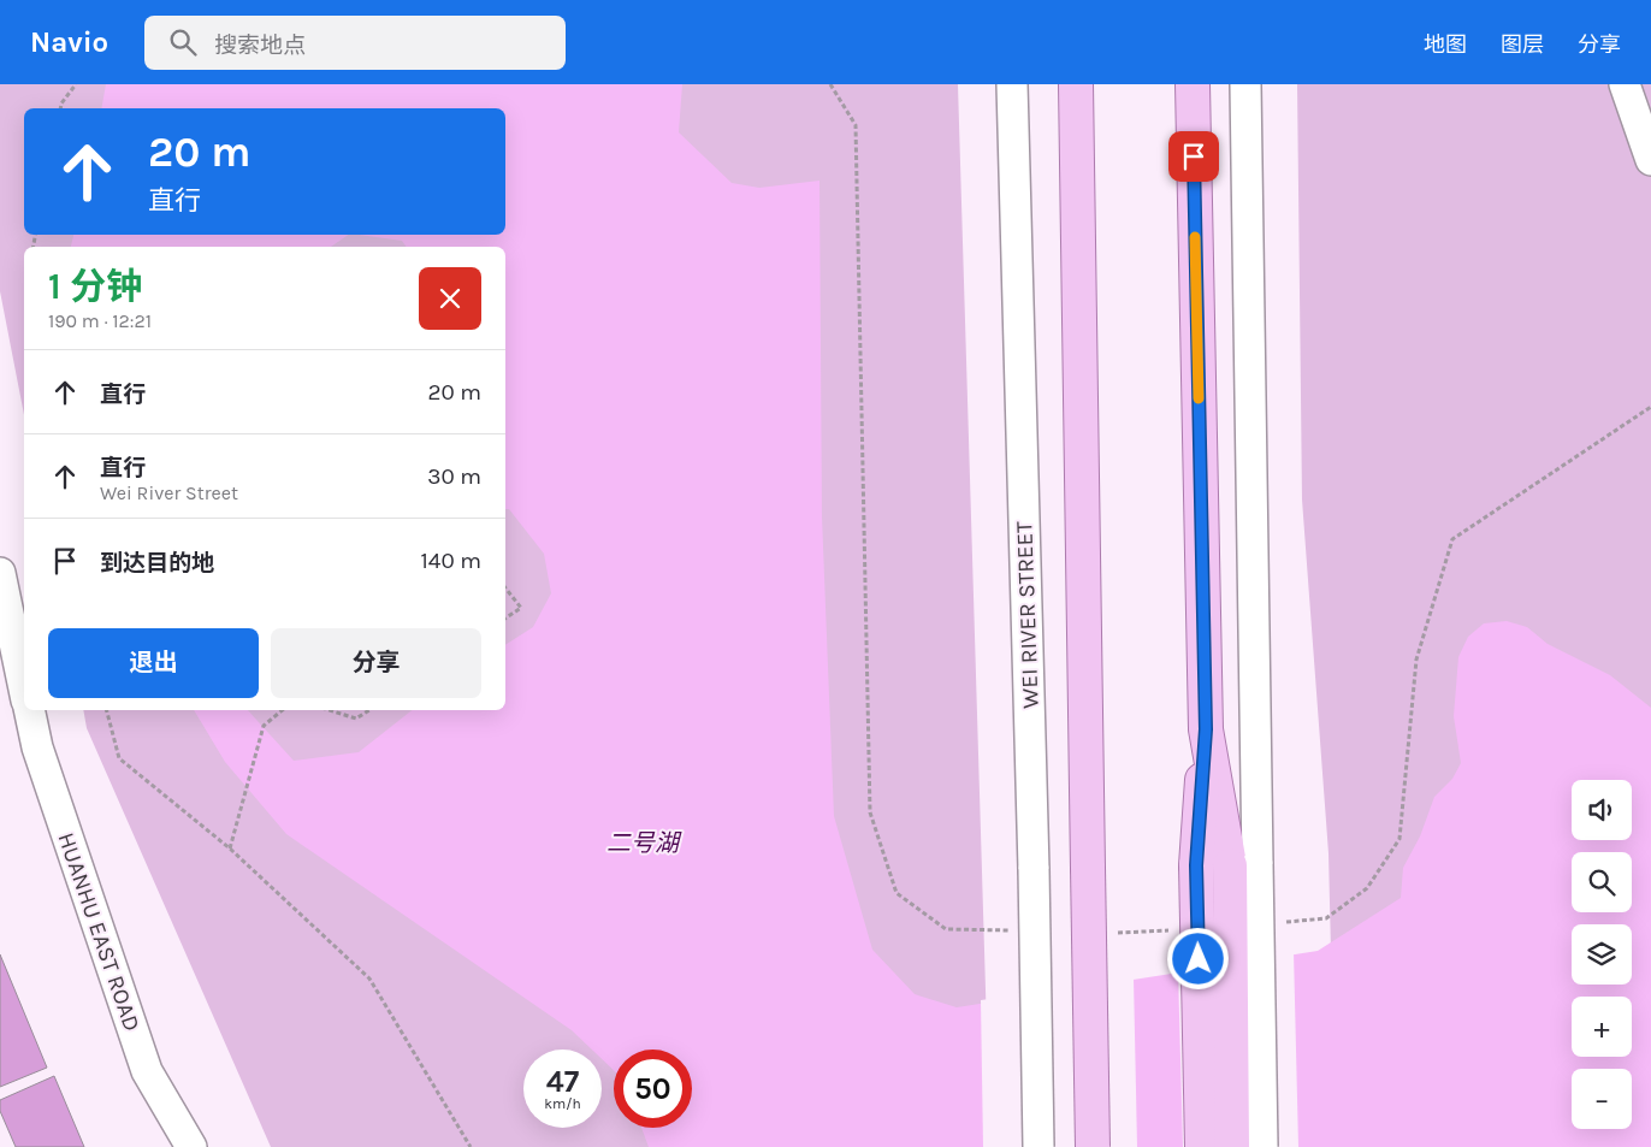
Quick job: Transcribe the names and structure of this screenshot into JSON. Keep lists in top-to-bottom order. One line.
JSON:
{"streets":{"street":["WEI RIVER STREET","HUANHU EAST ROAD"]},"water":["二号湖"],"page":{"header":"Navio","search":"搜索地点","nav":["地图","图层","分享"],"turn":["20 m","直行"],"heading":["1 分钟","190 m · 12:21"],"list":[{"name":"直行","value":"20 m"},{"name":"直行","note":"Wei River Street","value":"30 m"},{"name":"到达目的地","value":"140 m"}],"buttons":["退出","分享"],"map_buttons":["+","−"],"speed":"47 km/h","limit":"50"}}
